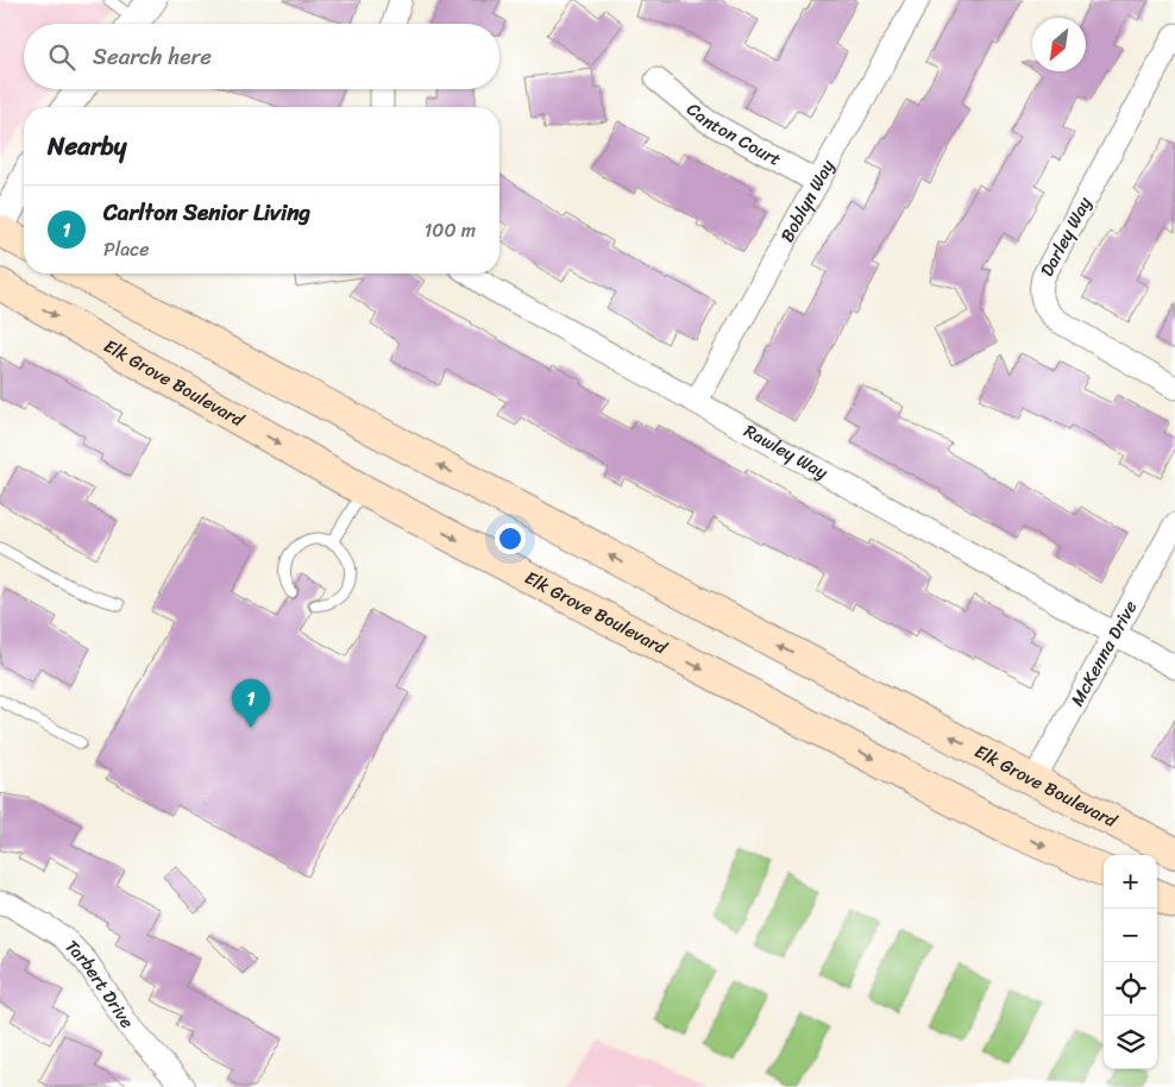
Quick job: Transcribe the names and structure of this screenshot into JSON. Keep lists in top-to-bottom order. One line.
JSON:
{"streets":{"main road":["Elk Grove Boulevard"],"street":["Canton Court","Boblyn Way","Darley Way","Rawley Way","McKenna Drive","Tarbert Drive"]},"crossings":[["Canton Court","Boblyn Way"],["Boblyn Way","Rawley Way"],["Elk Grove Boulevard","McKenna Drive"],["Rawley Way","McKenna Drive"]],"north":"bottom left","page":{"search":"Search here","heading":"Nearby","list":[{"mark":"1","name":"Carlton Senior Living","note":"Place","value":"100 m"}],"pins":"1","map_buttons":["+","−"]}}
